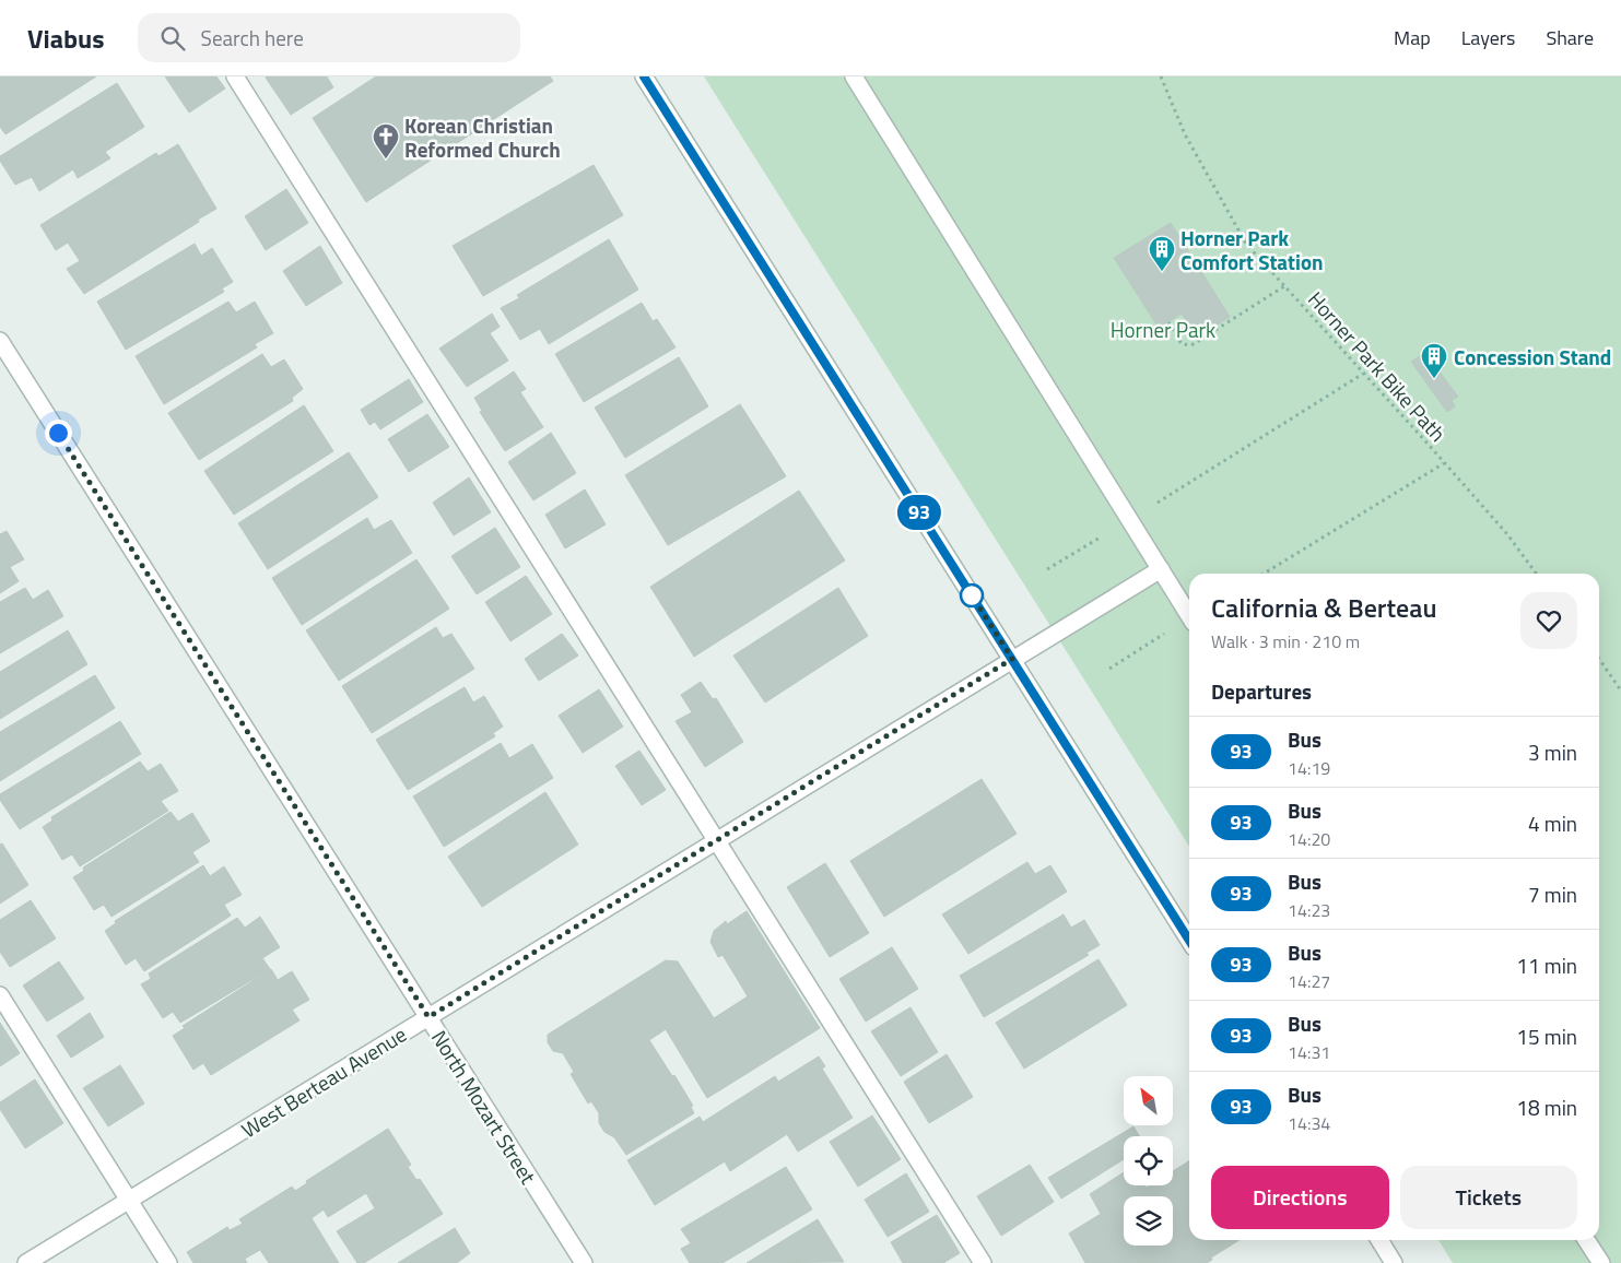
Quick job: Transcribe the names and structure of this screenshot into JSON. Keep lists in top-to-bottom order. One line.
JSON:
{"streets":{"street":["West Berteau Avenue","North Mozart Street"],"path":["Horner Park Bike Path"]},"crossings":[["West Berteau Avenue","North Mozart Street"]],"parks":["Horner Park"],"places":{"church":["Korean Christian Reformed Church"],"building":["Horner Park Comfort Station","Concession Stand"]},"lines":["bus line 93"],"north":"top left","page":{"header":"Viabus","search":"Search here","nav":["Map","Layers","Share"],"on_map":"93","heading":[["California & Berteau","Walk · 3 min · 210 m"],"Departures"],"list":[{"mark":"93","name":"Bus","note":"14:19","value":"3 min"},{"mark":"93","name":"Bus","note":"14:20","value":"4 min"},{"mark":"93","name":"Bus","note":"14:23","value":"7 min"},{"mark":"93","name":"Bus","note":"14:27","value":"11 min"},{"mark":"93","name":"Bus","note":"14:31","value":"15 min"},{"mark":"93","name":"Bus","note":"14:34","value":"18 min"}],"buttons":["Directions","Tickets"]}}
